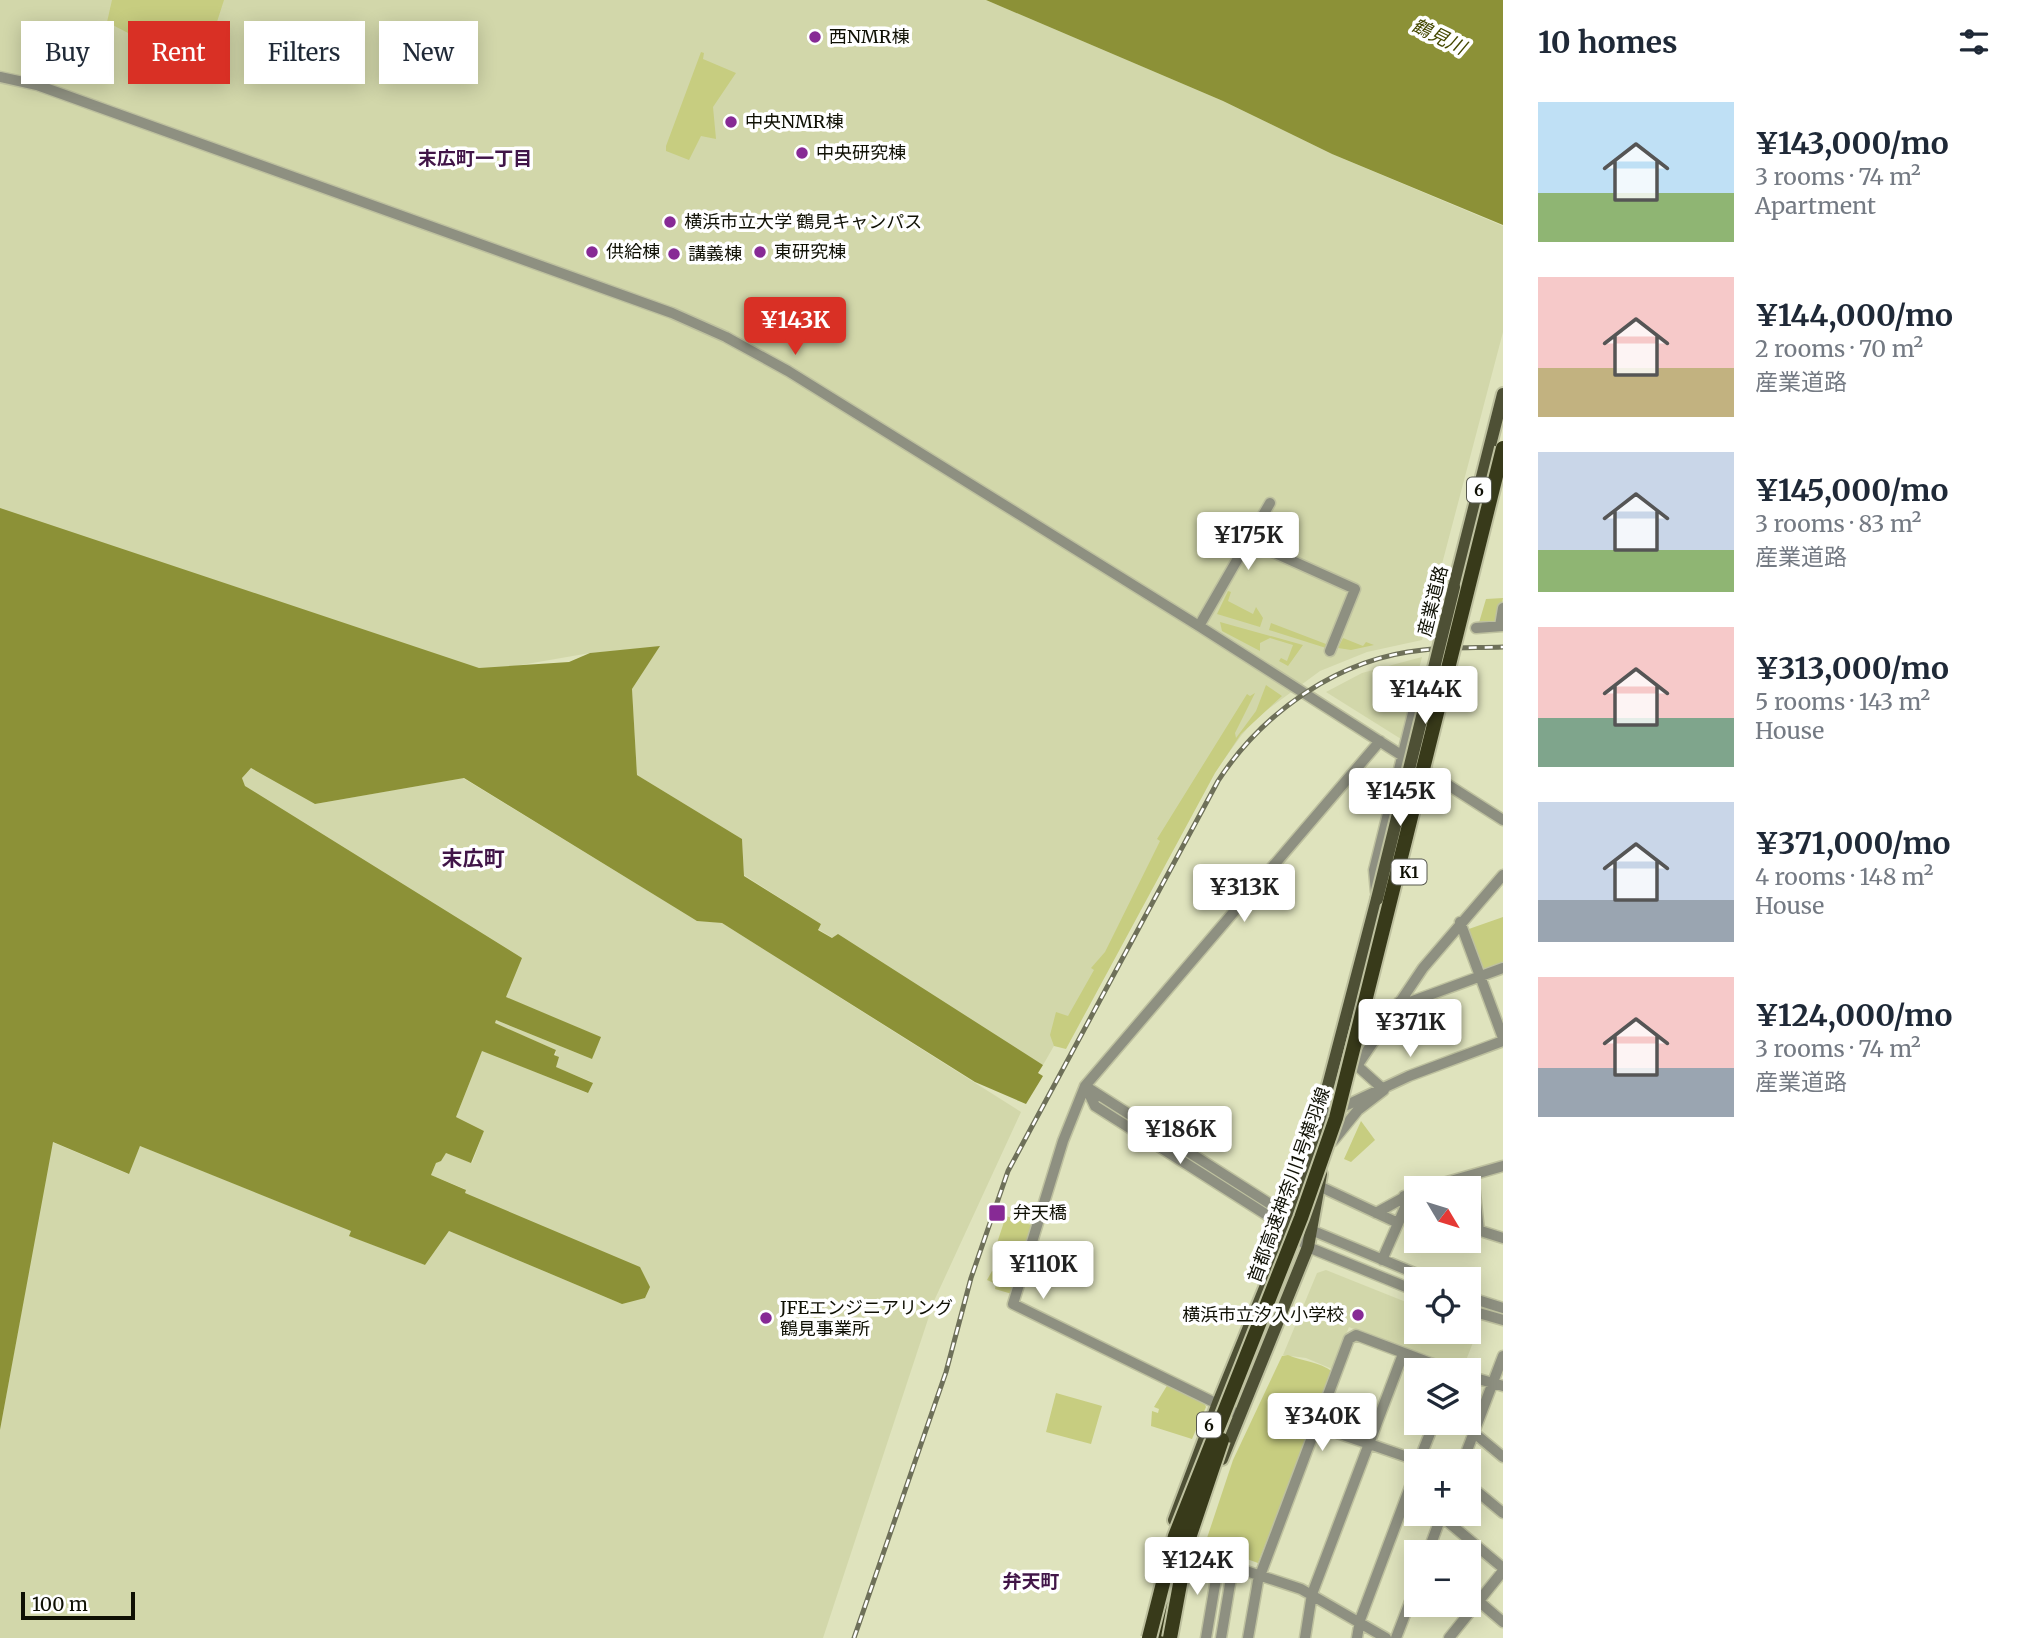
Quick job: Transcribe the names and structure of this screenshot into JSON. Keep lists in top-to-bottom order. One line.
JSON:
{"streets":{"highway":["K1","首都高速神奈川1号横羽線"],"main road":["6","産業道路"]},"districts":["末広町一丁目","末広町","弁天町"],"water":["鶴見川"],"places":{"other":["西NMR棟","中央NMR棟","中央研究棟","横浜市立大学 鶴見キャンパス","供給棟","東研究棟","講義棟","横浜市立汐入小学校","JFEエンジニアリング 鶴見事業所"],"transit":["弁天橋"]},"scale_bar":"100 m","north":"bottom right","page":{"heading":"10 homes","chip":["Buy","Rent","Filters","New"],"list":[{"name":"¥143,000/mo","note":"3 rooms · 74 m² · Apartment"},{"name":"¥144,000/mo","note":"2 rooms · 70 m² · 産業道路"},{"name":"¥145,000/mo","note":"3 rooms · 83 m² · 産業道路"},{"name":"¥313,000/mo","note":"5 rooms · 143 m² · House"},{"name":"¥371,000/mo","note":"4 rooms · 148 m² · House"},{"name":"¥124,000/mo","note":"3 rooms · 74 m² · 産業道路"}],"price":["¥143K","¥175K","¥144K","¥145K","¥313K","¥371K","¥186K","¥110K","¥340K","¥124K"],"map_buttons":["+","−"],"scale":"100 m"}}
